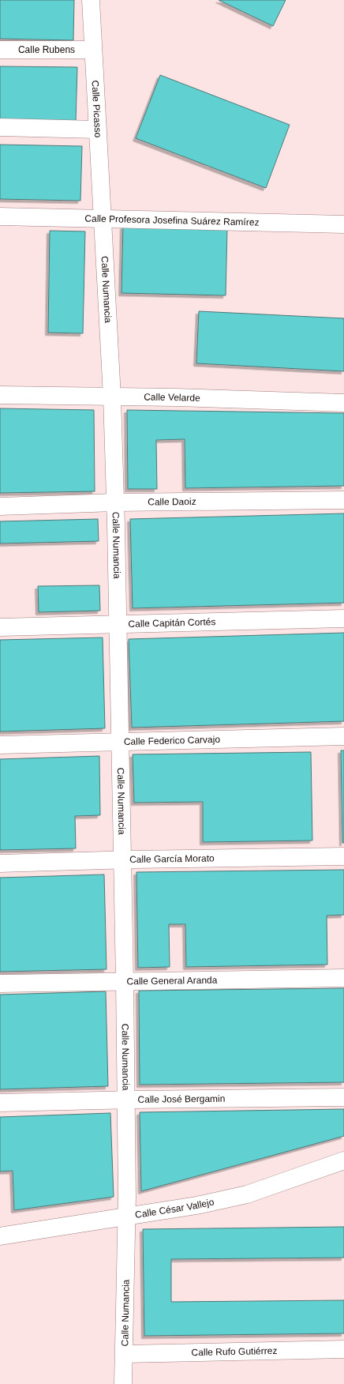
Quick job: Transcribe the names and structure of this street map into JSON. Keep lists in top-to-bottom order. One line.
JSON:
{"streets":{"street":["Calle Rubens","Calle Picasso","Calle Profesora Josefina Suárez Ramírez","Calle Numancia","Calle Velarde","Calle Daoiz","Calle Capitán Cortés","Calle Federico Carvajo","Calle García Morato","Calle General Aranda","Calle José Bergamin","Calle César Vallejo","Calle Rufo Gutiérrez"]},"crossings":[["Calle Rubens","Calle Picasso"],["Calle Picasso","Calle Profesora Josefina Suárez Ramírez"],["Calle Picasso","Calle Numancia"],["Calle Profesora Josefina Suárez Ramírez","Calle Numancia"],["Calle Numancia","Calle Velarde"],["Calle Numancia","Calle Daoiz"],["Calle Numancia","Calle Capitán Cortés"],["Calle Numancia","Calle Federico Carvajo"],["Calle Numancia","Calle García Morato"],["Calle Numancia","Calle General Aranda"],["Calle Numancia","Calle José Bergamin"],["Calle Numancia","Calle César Vallejo"],["Calle Numancia","Calle Rufo Gutiérrez"]]}
